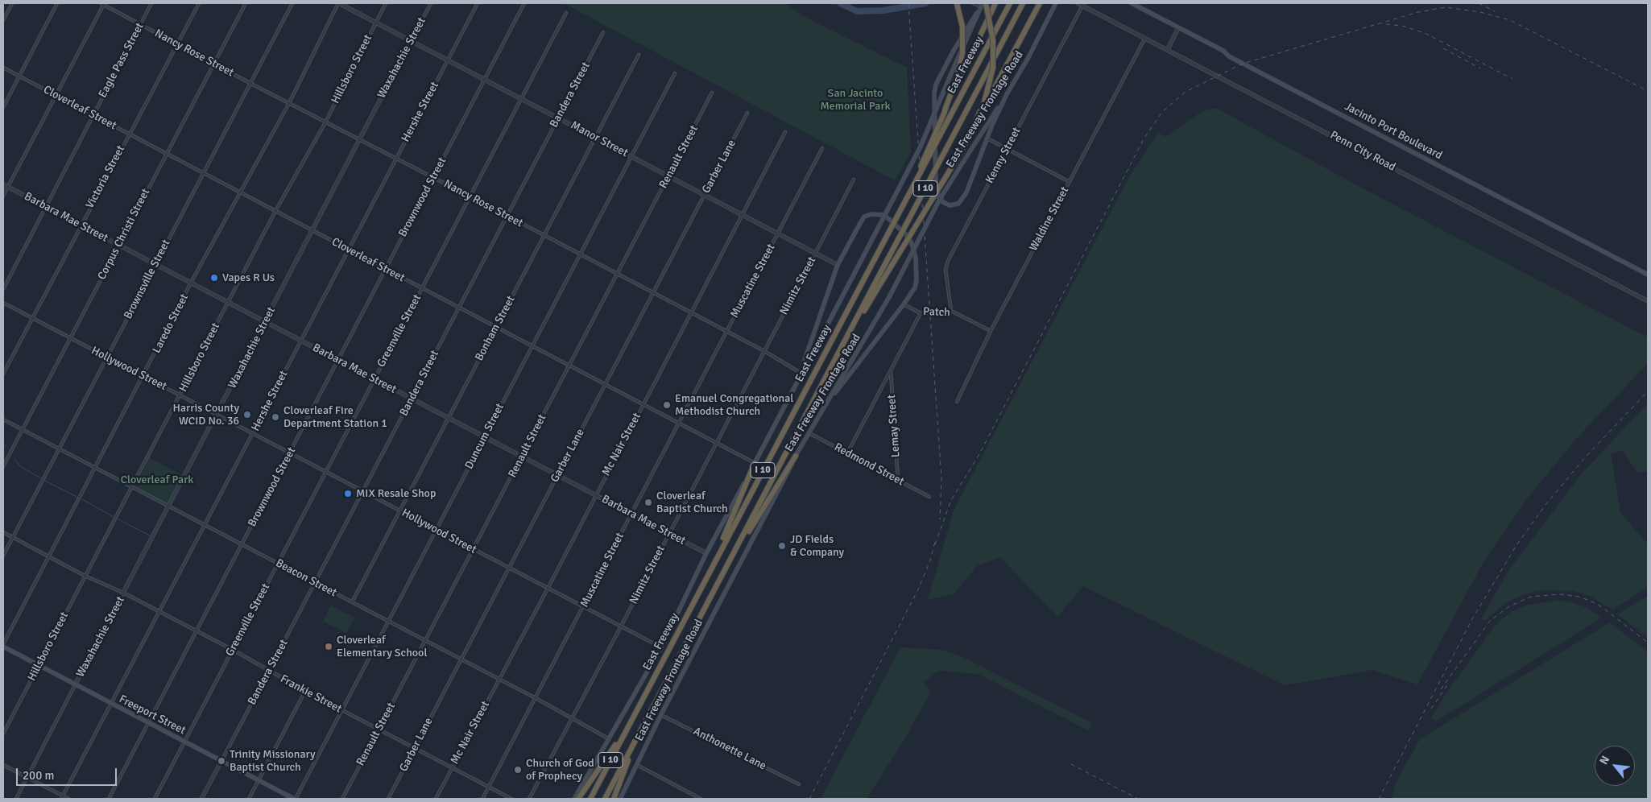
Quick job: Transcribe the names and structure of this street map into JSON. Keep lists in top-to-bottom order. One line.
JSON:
{"streets":{"highway":["East Freeway","I 10"],"main road":["East Freeway Frontage Road","Jacinto Port Boulevard","Freeport Street"],"street":["Nancy Rose Street","Waxahachie Street","Eagle Pass Street","Hillsboro Street","Bandera Street","Cloverleaf Street","Hershe Street","Manor Street","Penn City Road","Kenny Street","Renault Street","Garber Lane","Victoria Street","Brownwood Street","Barbara Mae Street","Waldine Street","Corpus Christi Street","Brownsville Street","Muscatine Street","Nimitz Street","Patch","Laredo Street","Bonham Street","Greenville Street","Hollywood Street","Lemay Street","Duncum Street","Mc Nair Street","Redmond Street","Beacon Street","Frankie Street","Anthonette Lane"]},"crossings":[["Nancy Rose Street","Waxahachie Street"],["Nancy Rose Street","Eagle Pass Street"],["Nancy Rose Street","Hillsboro Street"],["Nancy Rose Street","Bandera Street"],["Nancy Rose Street","East Freeway Frontage Road"],["Nancy Rose Street","Hershe Street"],["Nancy Rose Street","Renault Street"],["Nancy Rose Street","Garber Lane"],["Nancy Rose Street","Victoria Street"],["Nancy Rose Street","Brownwood Street"],["Nancy Rose Street","Corpus Christi Street"],["Nancy Rose Street","Brownsville Street"],["Nancy Rose Street","Muscatine Street"],["Nancy Rose Street","Nimitz Street"],["Nancy Rose Street","Laredo Street"],["Nancy Rose Street","Bonham Street"],["Nancy Rose Street","Greenville Street"],["Nancy Rose Street","Duncum Street"],["Nancy Rose Street","Mc Nair Street"],["Waxahachie Street","Cloverleaf Street"],["Waxahachie Street","Manor Street"],["Waxahachie Street","Barbara Mae Street"],["Waxahachie Street","Hollywood Street"],["Waxahachie Street","Beacon Street"],["Waxahachie Street","Frankie Street"],["Waxahachie Street","Freeport Street"],["Eagle Pass Street","Cloverleaf Street"],["Eagle Pass Street","Barbara Mae Street"],["Hillsboro Street","Cloverleaf Street"],["Hillsboro Street","Manor Street"],["Hillsboro Street","Barbara Mae Street"],["Hillsboro Street","Hollywood Street"],["Hillsboro Street","Beacon Street"],["Hillsboro Street","Frankie Street"],["Hillsboro Street","Freeport Street"],["Bandera Street","Cloverleaf Street"],["Bandera Street","Manor Street"],["Bandera Street","Barbara Mae Street"],["Bandera Street","Hollywood Street"],["Bandera Street","Beacon Street"],["Bandera Street","Frankie Street"],["Bandera Street","Freeport Street"],["Cloverleaf Street","East Freeway Frontage Road"],["Cloverleaf Street","Hershe Street"],["Cloverleaf Street","Renault Street"],["Cloverleaf Street","Garber Lane"],["Cloverleaf Street","Victoria Street"],["Cloverleaf Street","Brownwood Street"],["Cloverleaf Street","Corpus Christi Street"],["Cloverleaf Street","Brownsville Street"],["Cloverleaf Street","Muscatine Street"],["Cloverleaf Street","Nimitz Street"],["Cloverleaf Street","Laredo Street"],["Cloverleaf Street","Bonham Street"],["Cloverleaf Street","Greenville Street"],["Cloverleaf Street","Duncum Street"],["Cloverleaf Street","Mc Nair Street"],["East Freeway Frontage Road","Barbara Mae Street"],["East Freeway Frontage Road","Hollywood Street"],["East Freeway Frontage Road","Redmond Street"],["East Freeway Frontage Road","Beacon Street"],["East Freeway Frontage Road","Anthonette Lane"],["Hershe Street","Manor Street"],["Hershe Street","Barbara Mae Street"],["Hershe Street","Hollywood Street"],["Hershe Street","Beacon Street"],["Hershe Street","Frankie Street"],["Hershe Street","Freeport Street"],["Manor Street","Renault Street"],["Manor Street","Garber Lane"],["Manor Street","Brownwood Street"],["Manor Street","Muscatine Street"],["Manor Street","Nimitz Street"],["Manor Street","Laredo Street"],["Manor Street","Bonham Street"],["Manor Street","Greenville Street"],["Manor Street","Duncum Street"],["Manor Street","Mc Nair Street"],["Penn City Road","Kenny Street"],["Penn City Road","Waldine Street"],["Kenny Street","Patch"],["Renault Street","Barbara Mae Street"],["Renault Street","Hollywood Street"],["Renault Street","Beacon Street"],["Renault Street","Frankie Street"],["Garber Lane","Barbara Mae Street"],["Garber Lane","Hollywood Street"],["Garber Lane","Beacon Street"],["Garber Lane","Frankie Street"],["Victoria Street","Barbara Mae Street"],["Victoria Street","Hollywood Street"],["Brownwood Street","Barbara Mae Street"],["Brownwood Street","Hollywood Street"],["Brownwood Street","Beacon Street"],["Brownwood Street","Frankie Street"],["Brownwood Street","Freeport Street"],["Barbara Mae Street","Corpus Christi Street"],["Barbara Mae Street","Brownsville Street"],["Barbara Mae Street","Muscatine Street"],["Barbara Mae Street","Nimitz Street"],["Barbara Mae Street","Laredo Street"],["Barbara Mae Street","Bonham Street"],["Barbara Mae Street","Greenville Street"],["Barbara Mae Street","Duncum Street"],["Barbara Mae Street","Mc Nair Street"],["Waldine Street","Patch"],["Corpus Christi Street","Hollywood Street"],["Corpus Christi Street","Beacon Street"],["Brownsville Street","Hollywood Street"],["Brownsville Street","Beacon Street"],["Brownsville Street","Frankie Street"],["Muscatine Street","Hollywood Street"],["Muscatine Street","Beacon Street"],["Muscatine Street","Frankie Street"],["Nimitz Street","Hollywood Street"],["Nimitz Street","Beacon Street"],["Laredo Street","Hollywood Street"],["Laredo Street","Beacon Street"],["Laredo Street","Frankie Street"],["Laredo Street","Freeport Street"],["Bonham Street","Hollywood Street"],["Bonham Street","Beacon Street"],["Greenville Street","Hollywood Street"],["Greenville Street","Beacon Street"],["Greenville Street","Frankie Street"],["Greenville Street","Freeport Street"],["Hollywood Street","Duncum Street"],["Hollywood Street","Mc Nair Street"],["Lemay Street","Redmond Street"],["Duncum Street","Beacon Street"],["Duncum Street","Frankie Street"],["Duncum Street","Freeport Street"],["Mc Nair Street","Beacon Street"],["Mc Nair Street","Frankie Street"]],"parks":["San Jacinto Memorial Park","Cloverleaf Park"],"places":["Vapes R Us","Emanuel Congregational Methodist Church","Harris County WCID No. 36","Cloverleaf Fire Department Station 1","MIX Resale Shop","Cloverleaf Baptist Church","JD Fields & Company","Cloverleaf Elementary School","Trinity Missionary Baptist Church","Church of God of Prophecy"],"scale_bar":"200 m","north":"top left"}
